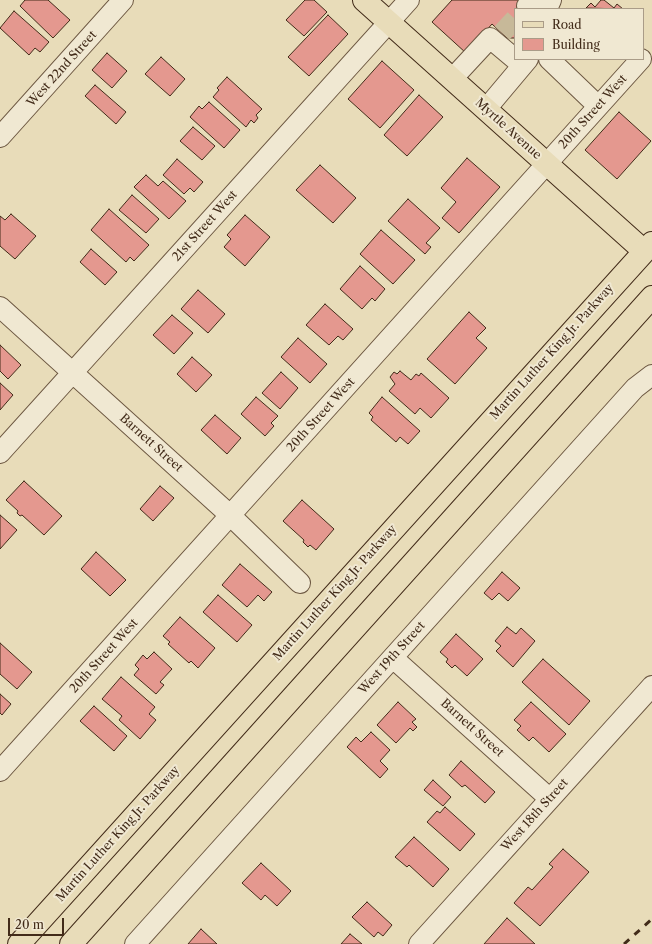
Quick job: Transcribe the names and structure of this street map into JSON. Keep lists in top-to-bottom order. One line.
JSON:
{"streets":{"main road":["Myrtle Avenue","Martin Luther King Jr. Parkway"],"street":["West 22nd Street","20th Street West","21st Street West","Barnett Street","West 19th Street","West 18th Street"]},"crossings":[["20th Street West","Myrtle Avenue"],["20th Street West","Barnett Street"],["Myrtle Avenue","21st Street West"],["Myrtle Avenue","Martin Luther King Jr. Parkway"],["21st Street West","Barnett Street"],["Barnett Street","West 19th Street"],["Barnett Street","West 18th Street"]],"legend":["Road","Building"],"scale_bar":"20 m"}
